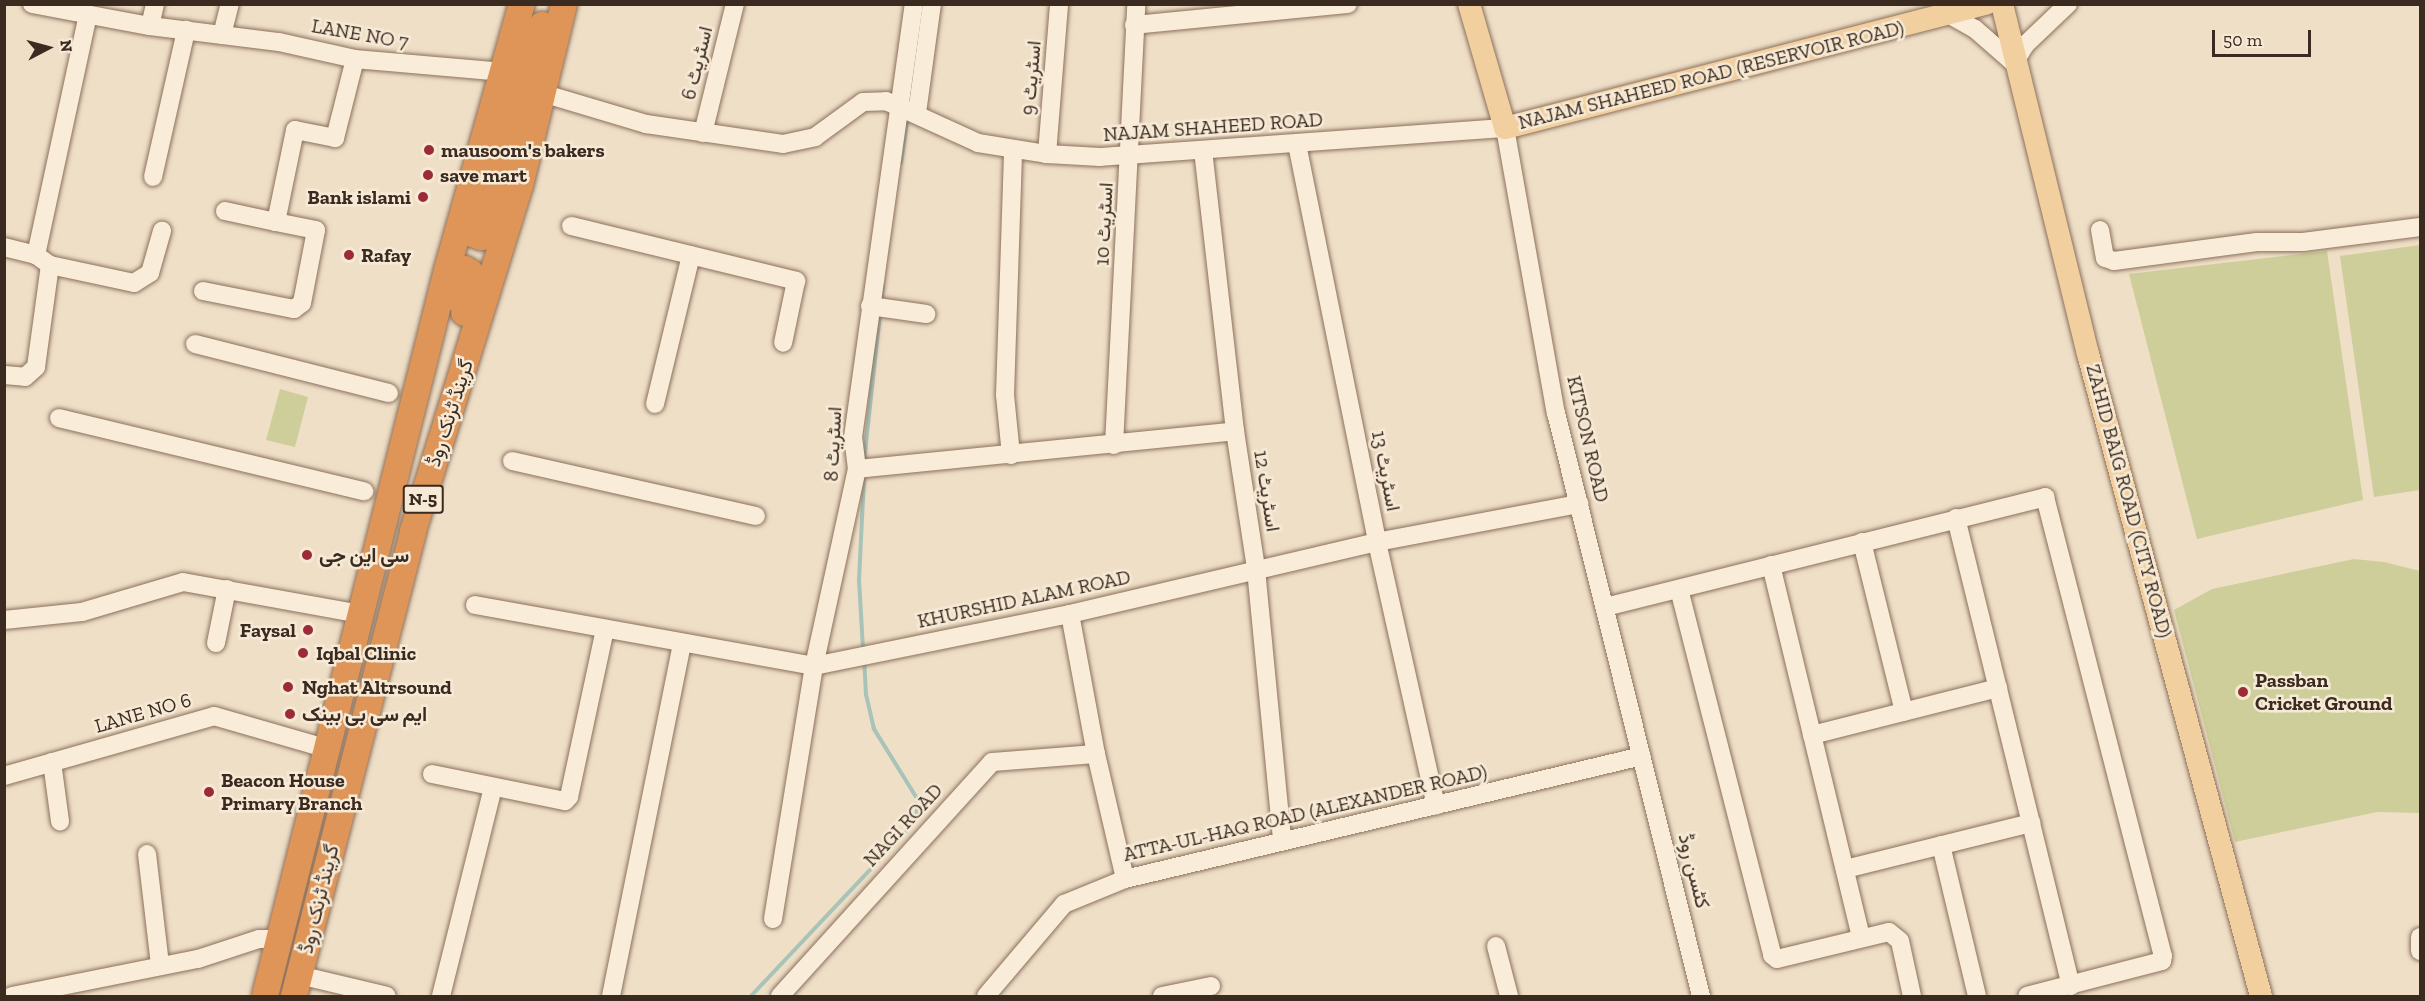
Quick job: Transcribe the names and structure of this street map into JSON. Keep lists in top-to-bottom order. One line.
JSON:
{"streets":{"highway":["گرینڈ ٹرنک روڈ","N-5"],"main road":["NAJAM SHAHEED ROAD (RESERVOIR ROAD)","ZAHID BAIG ROAD (CITY ROAD)"],"street":["LANE NO 7","اسٹریٹ 6","اسٹریٹ 9","NAJAM SHAHEED ROAD","اسٹریٹ 10","KITSON ROAD","اسٹریٹ 8","اسٹریٹ 13","اسٹریٹ 12","KHURSHID ALAM ROAD","LANE NO 6","ATTA-UL-HAQ ROAD (ALEXANDER ROAD)","NAGI ROAD","کٹسن روڈ"]},"crossings":[["LANE NO 7","گرینڈ ٹرنک روڈ"],["NAJAM SHAHEED ROAD (RESERVOIR ROAD)","NAJAM SHAHEED ROAD"],["NAJAM SHAHEED ROAD (RESERVOIR ROAD)","KITSON ROAD"],["اسٹریٹ 9","NAJAM SHAHEED ROAD"],["NAJAM SHAHEED ROAD","اسٹریٹ 10"],["NAJAM SHAHEED ROAD","KITSON ROAD"],["NAJAM SHAHEED ROAD","اسٹریٹ 8"],["NAJAM SHAHEED ROAD","اسٹریٹ 13"],["NAJAM SHAHEED ROAD","اسٹریٹ 12"],["گرینڈ ٹرنک روڈ","LANE NO 6"],["KITSON ROAD","KHURSHID ALAM ROAD"],["KITSON ROAD","ATTA-UL-HAQ ROAD (ALEXANDER ROAD)"],["KITSON ROAD","کٹسن روڈ"],["اسٹریٹ 8","KHURSHID ALAM ROAD"],["اسٹریٹ 13","KHURSHID ALAM ROAD"],["اسٹریٹ 13","ATTA-UL-HAQ ROAD (ALEXANDER ROAD)"],["اسٹریٹ 12","KHURSHID ALAM ROAD"],["اسٹریٹ 12","ATTA-UL-HAQ ROAD (ALEXANDER ROAD)"],["ATTA-UL-HAQ ROAD (ALEXANDER ROAD)","کٹسن روڈ"]],"places":["mausoom's bakers","save mart","Bank islami","Rafay","سی این جی","Faysal","Iqbal Clinic","Nghat Altrsound","Passban Cricket Ground","ایم سی بی بینک","Beacon House Primary Branch"],"scale_bar":"50 m","north":"right"}
